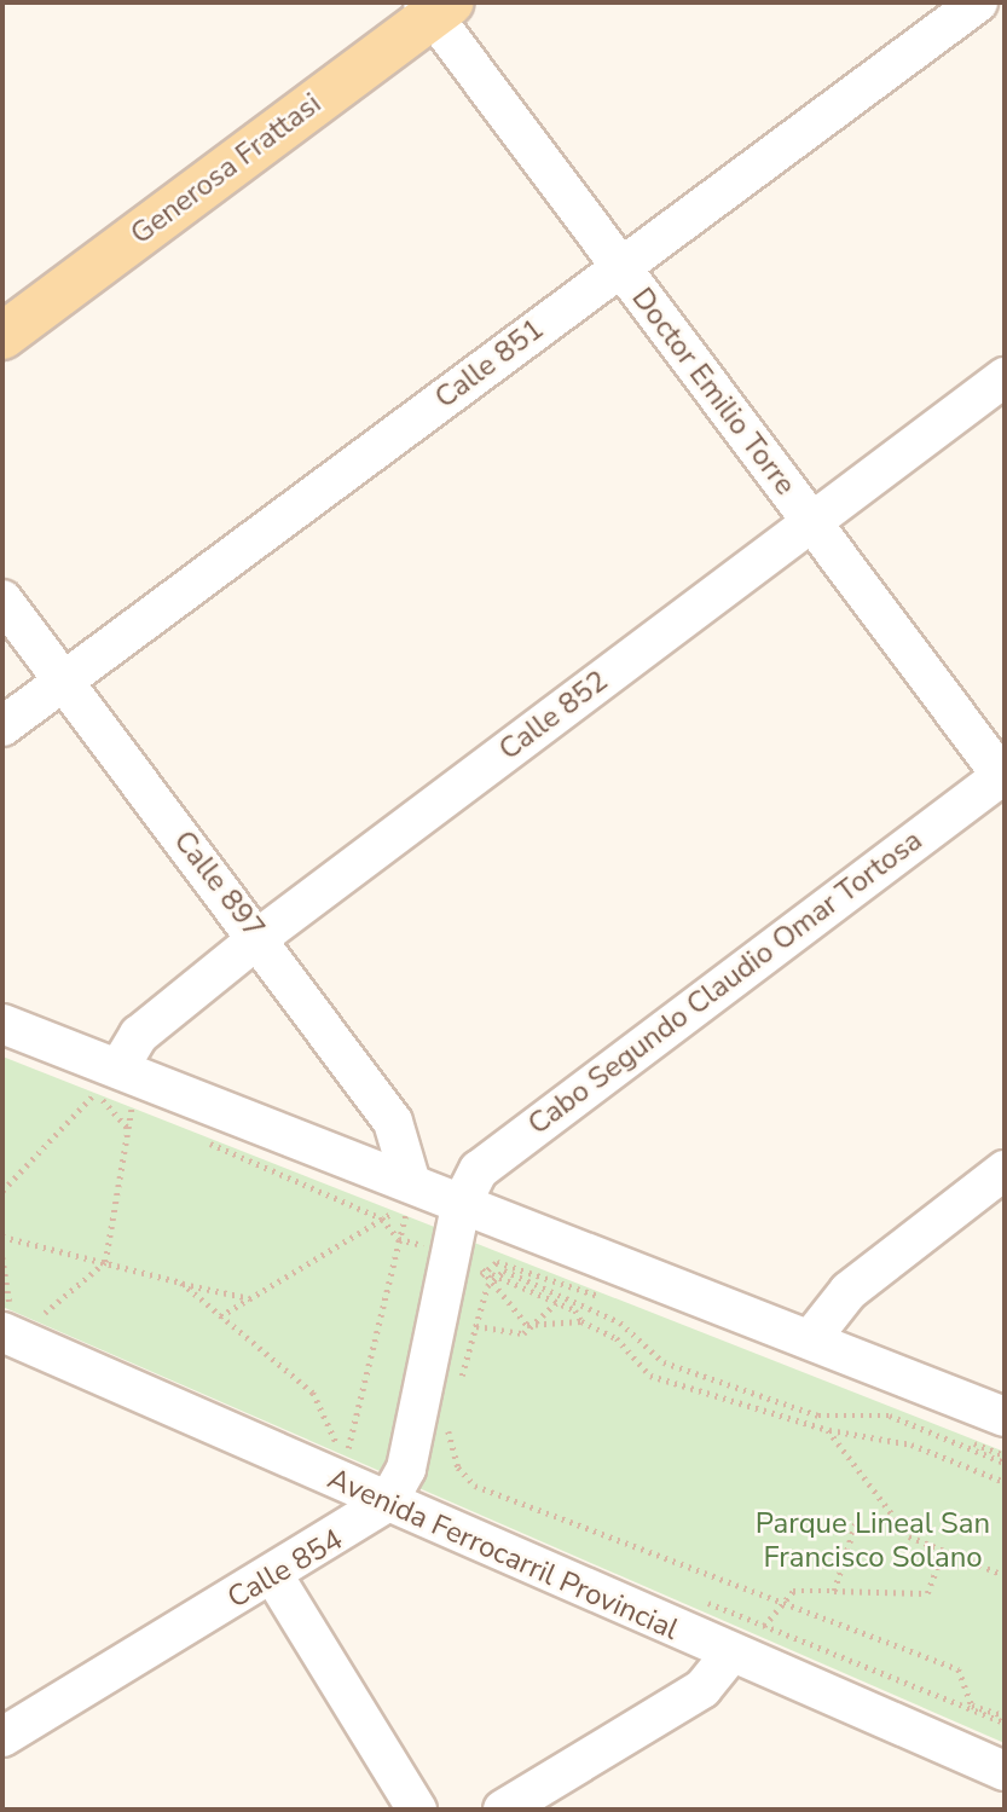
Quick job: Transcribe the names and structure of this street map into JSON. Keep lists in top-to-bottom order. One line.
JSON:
{"streets":{"main road":["Generosa Frattasi"],"street":["Calle 851","Doctor Emilio Torre","Calle 852","Calle 897","Cabo Segundo Claudio Omar Tortosa","Avenida Ferrocarril Provincial","Calle 854"]},"crossings":[["Generosa Frattasi","Doctor Emilio Torre"],["Calle 851","Doctor Emilio Torre"],["Calle 851","Calle 897"],["Doctor Emilio Torre","Calle 852"],["Doctor Emilio Torre","Cabo Segundo Claudio Omar Tortosa"],["Calle 852","Calle 897"],["Avenida Ferrocarril Provincial","Calle 854"]],"parks":["Parque Lineal San Francisco Solano"]}
